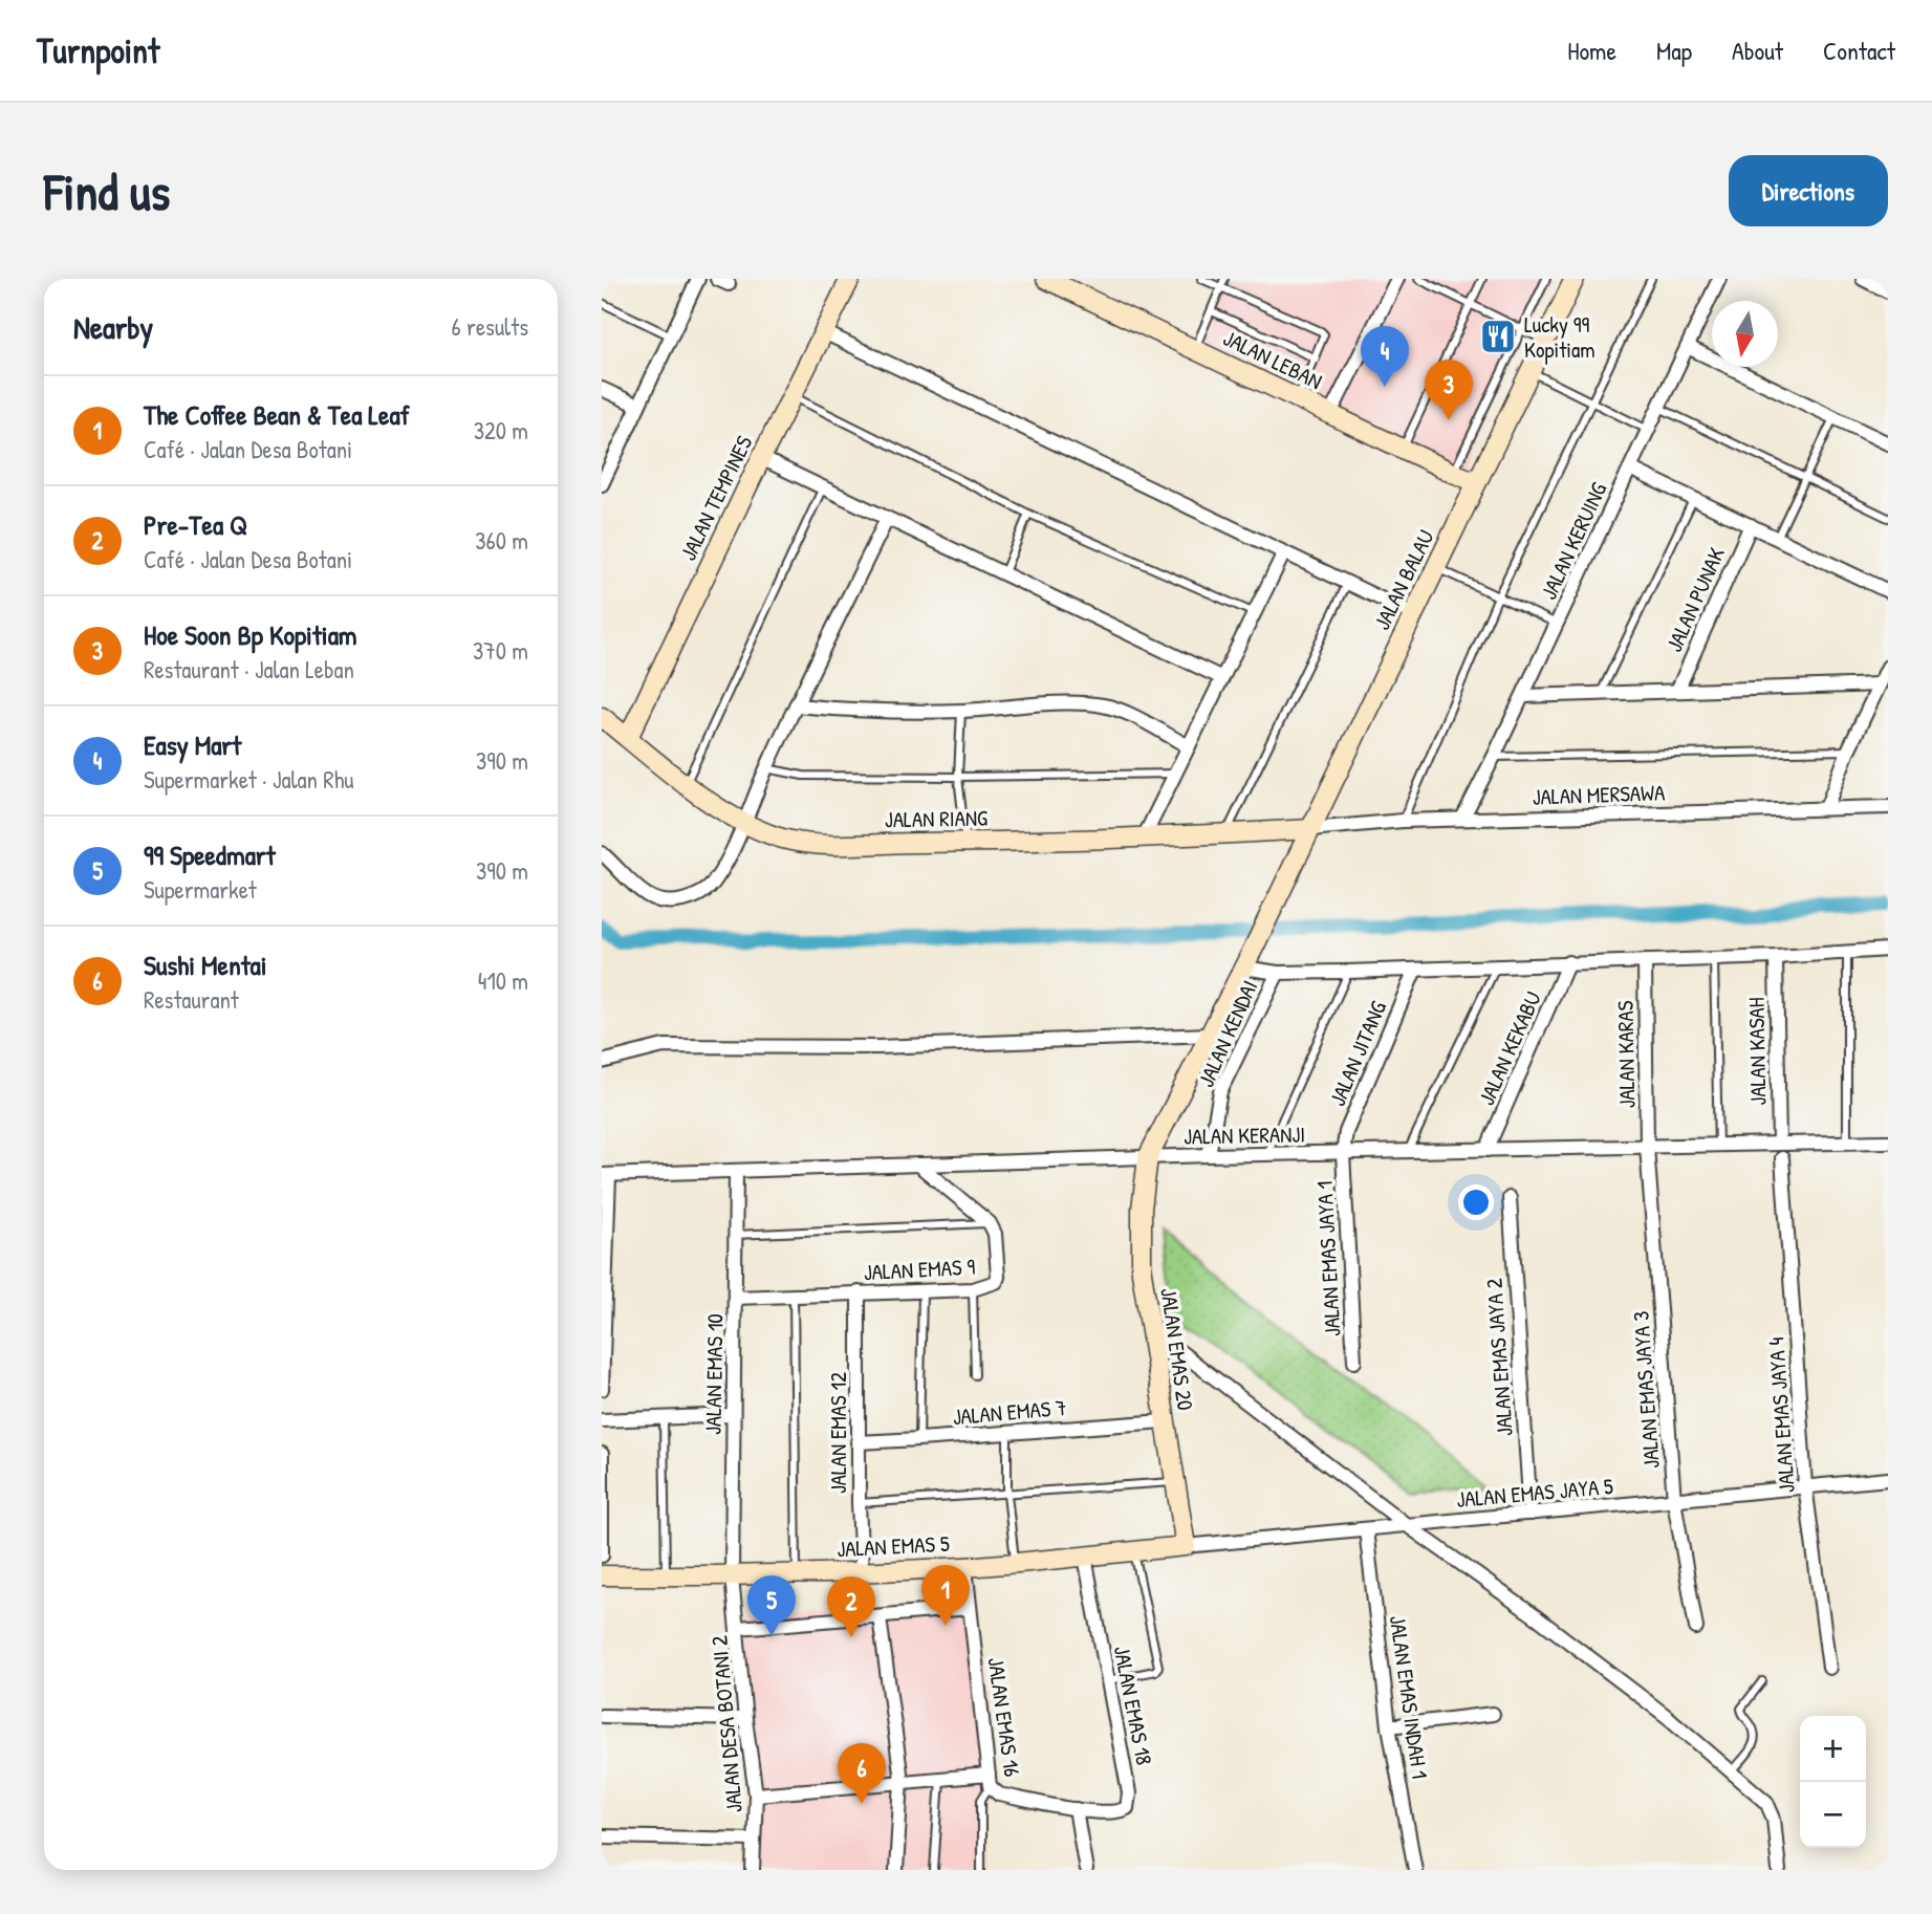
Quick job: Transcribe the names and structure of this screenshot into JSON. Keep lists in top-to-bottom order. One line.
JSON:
{"streets":{"street":["JALAN LEBAN","JALAN TEMPINES","JALAN KERUING","JALAN BALAU","JALAN PUNAK","JALAN MERSAWA","JALAN RIANG","JALAN KENDAI","JALAN KEKABU","JALAN KASAH","JALAN JITANG","JALAN KARAS","JALAN KERANJI","JALAN EMAS JAYA 1","JALAN EMAS 9","JALAN EMAS 20","JALAN EMAS JAYA 2","JALAN EMAS 10","JALAN EMAS JAYA 3","JALAN EMAS 7","JALAN EMAS JAYA 4","JALAN EMAS 12","JALAN EMAS JAYA 5","JALAN EMAS 5","JALAN EMAS INDAH 1","JALAN EMAS 18","JALAN EMAS 16","JALAN DESA BOTANI 2"]},"crossings":[["JALAN LEBAN","JALAN BALAU"],["JALAN TEMPINES","JALAN RIANG"],["JALAN KERUING","JALAN MERSAWA"],["JALAN BALAU","JALAN MERSAWA"],["JALAN BALAU","JALAN RIANG"],["JALAN BALAU","JALAN EMAS 20"],["JALAN MERSAWA","JALAN RIANG"],["JALAN KENDAI","JALAN KERANJI"],["JALAN KEKABU","JALAN KERANJI"],["JALAN KASAH","JALAN KERANJI"],["JALAN JITANG","JALAN KERANJI"],["JALAN JITANG","JALAN EMAS JAYA 1"],["JALAN KARAS","JALAN KERANJI"],["JALAN KARAS","JALAN EMAS JAYA 3"],["JALAN KERANJI","JALAN EMAS JAYA 1"],["JALAN KERANJI","JALAN EMAS 20"],["JALAN KERANJI","JALAN EMAS 10"],["JALAN KERANJI","JALAN EMAS JAYA 3"],["JALAN EMAS 9","JALAN EMAS 10"],["JALAN EMAS 9","JALAN EMAS 12"],["JALAN EMAS 20","JALAN EMAS 7"],["JALAN EMAS 20","JALAN EMAS JAYA 5"],["JALAN EMAS 20","JALAN EMAS 5"],["JALAN EMAS JAYA 2","JALAN EMAS JAYA 5"],["JALAN EMAS 10","JALAN EMAS 5"],["JALAN EMAS 10","JALAN DESA BOTANI 2"],["JALAN EMAS JAYA 3","JALAN EMAS JAYA 5"],["JALAN EMAS 7","JALAN EMAS 12"],["JALAN EMAS JAYA 4","JALAN EMAS JAYA 5"],["JALAN EMAS 12","JALAN EMAS 5"],["JALAN EMAS JAYA 5","JALAN EMAS 5"],["JALAN EMAS JAYA 5","JALAN EMAS INDAH 1"],["JALAN EMAS 5","JALAN EMAS 18"],["JALAN EMAS 5","JALAN EMAS 16"],["JALAN EMAS 5","JALAN DESA BOTANI 2"],["JALAN EMAS 18","JALAN EMAS 16"]],"places":{"restaurant":["Lucky 99 Kopitiam"]},"north":"bottom","page":{"header":"Turnpoint","nav":["Home","Map","About","Contact"],"buttons":"Directions","title":"Find us","heading":["Nearby","6 results"],"pins":["4","3","1","5","2","6"],"list":[{"mark":"1","name":"The Coffee Bean & Tea Leaf","note":"Café · Jalan Desa Botani","value":"320 m"},{"mark":"2","name":"Pre-Tea Q","note":"Café · Jalan Desa Botani","value":"360 m"},{"mark":"3","name":"Hoe Soon Bp Kopitiam","note":"Restaurant · Jalan Leban","value":"370 m"},{"mark":"4","name":"Easy Mart","note":"Supermarket · Jalan Rhu","value":"390 m"},{"mark":"5","name":"99 Speedmart","note":"Supermarket","value":"390 m"},{"mark":"6","name":"Sushi Mentai","note":"Restaurant","value":"410 m"}],"map_buttons":["+","−"]}}
